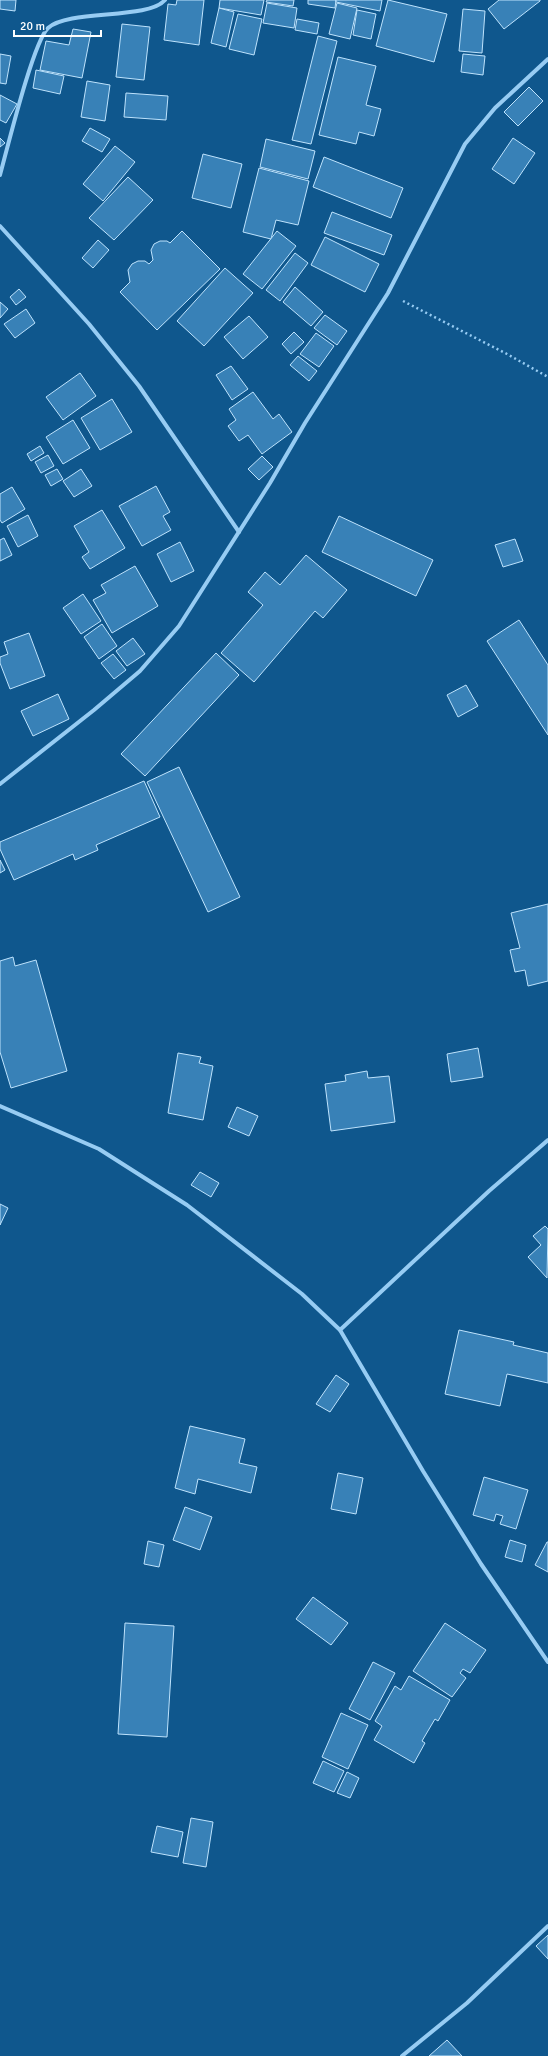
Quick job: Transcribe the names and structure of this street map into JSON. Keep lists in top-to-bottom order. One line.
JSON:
{"scale_bar":"20 m"}
